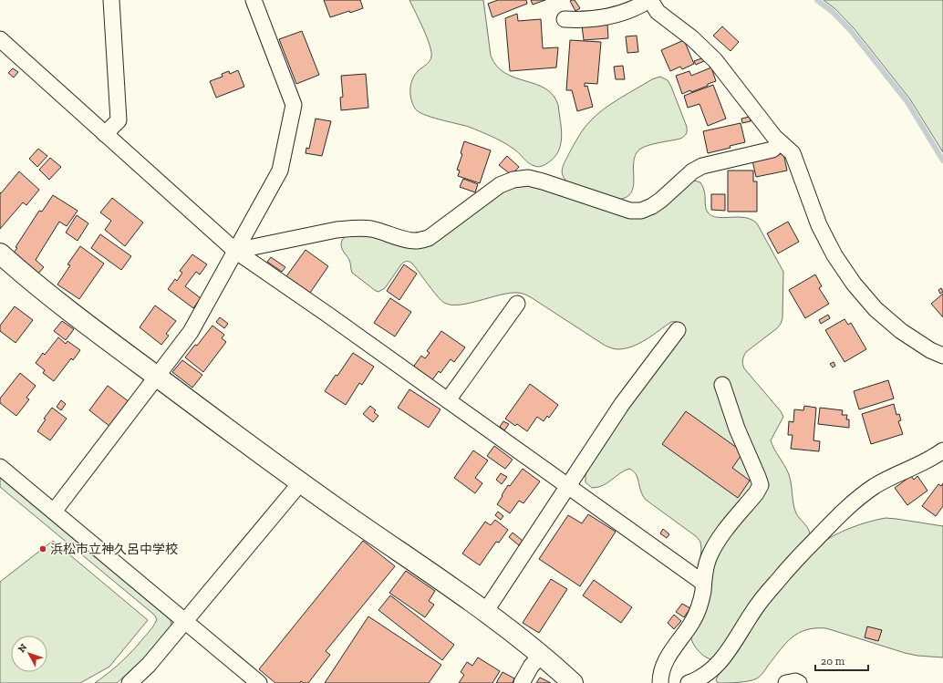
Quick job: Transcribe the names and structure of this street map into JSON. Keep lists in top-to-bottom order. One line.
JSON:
{"places":["浜松市立神久呂中学校"],"scale_bar":"20 m","north":"top left"}
